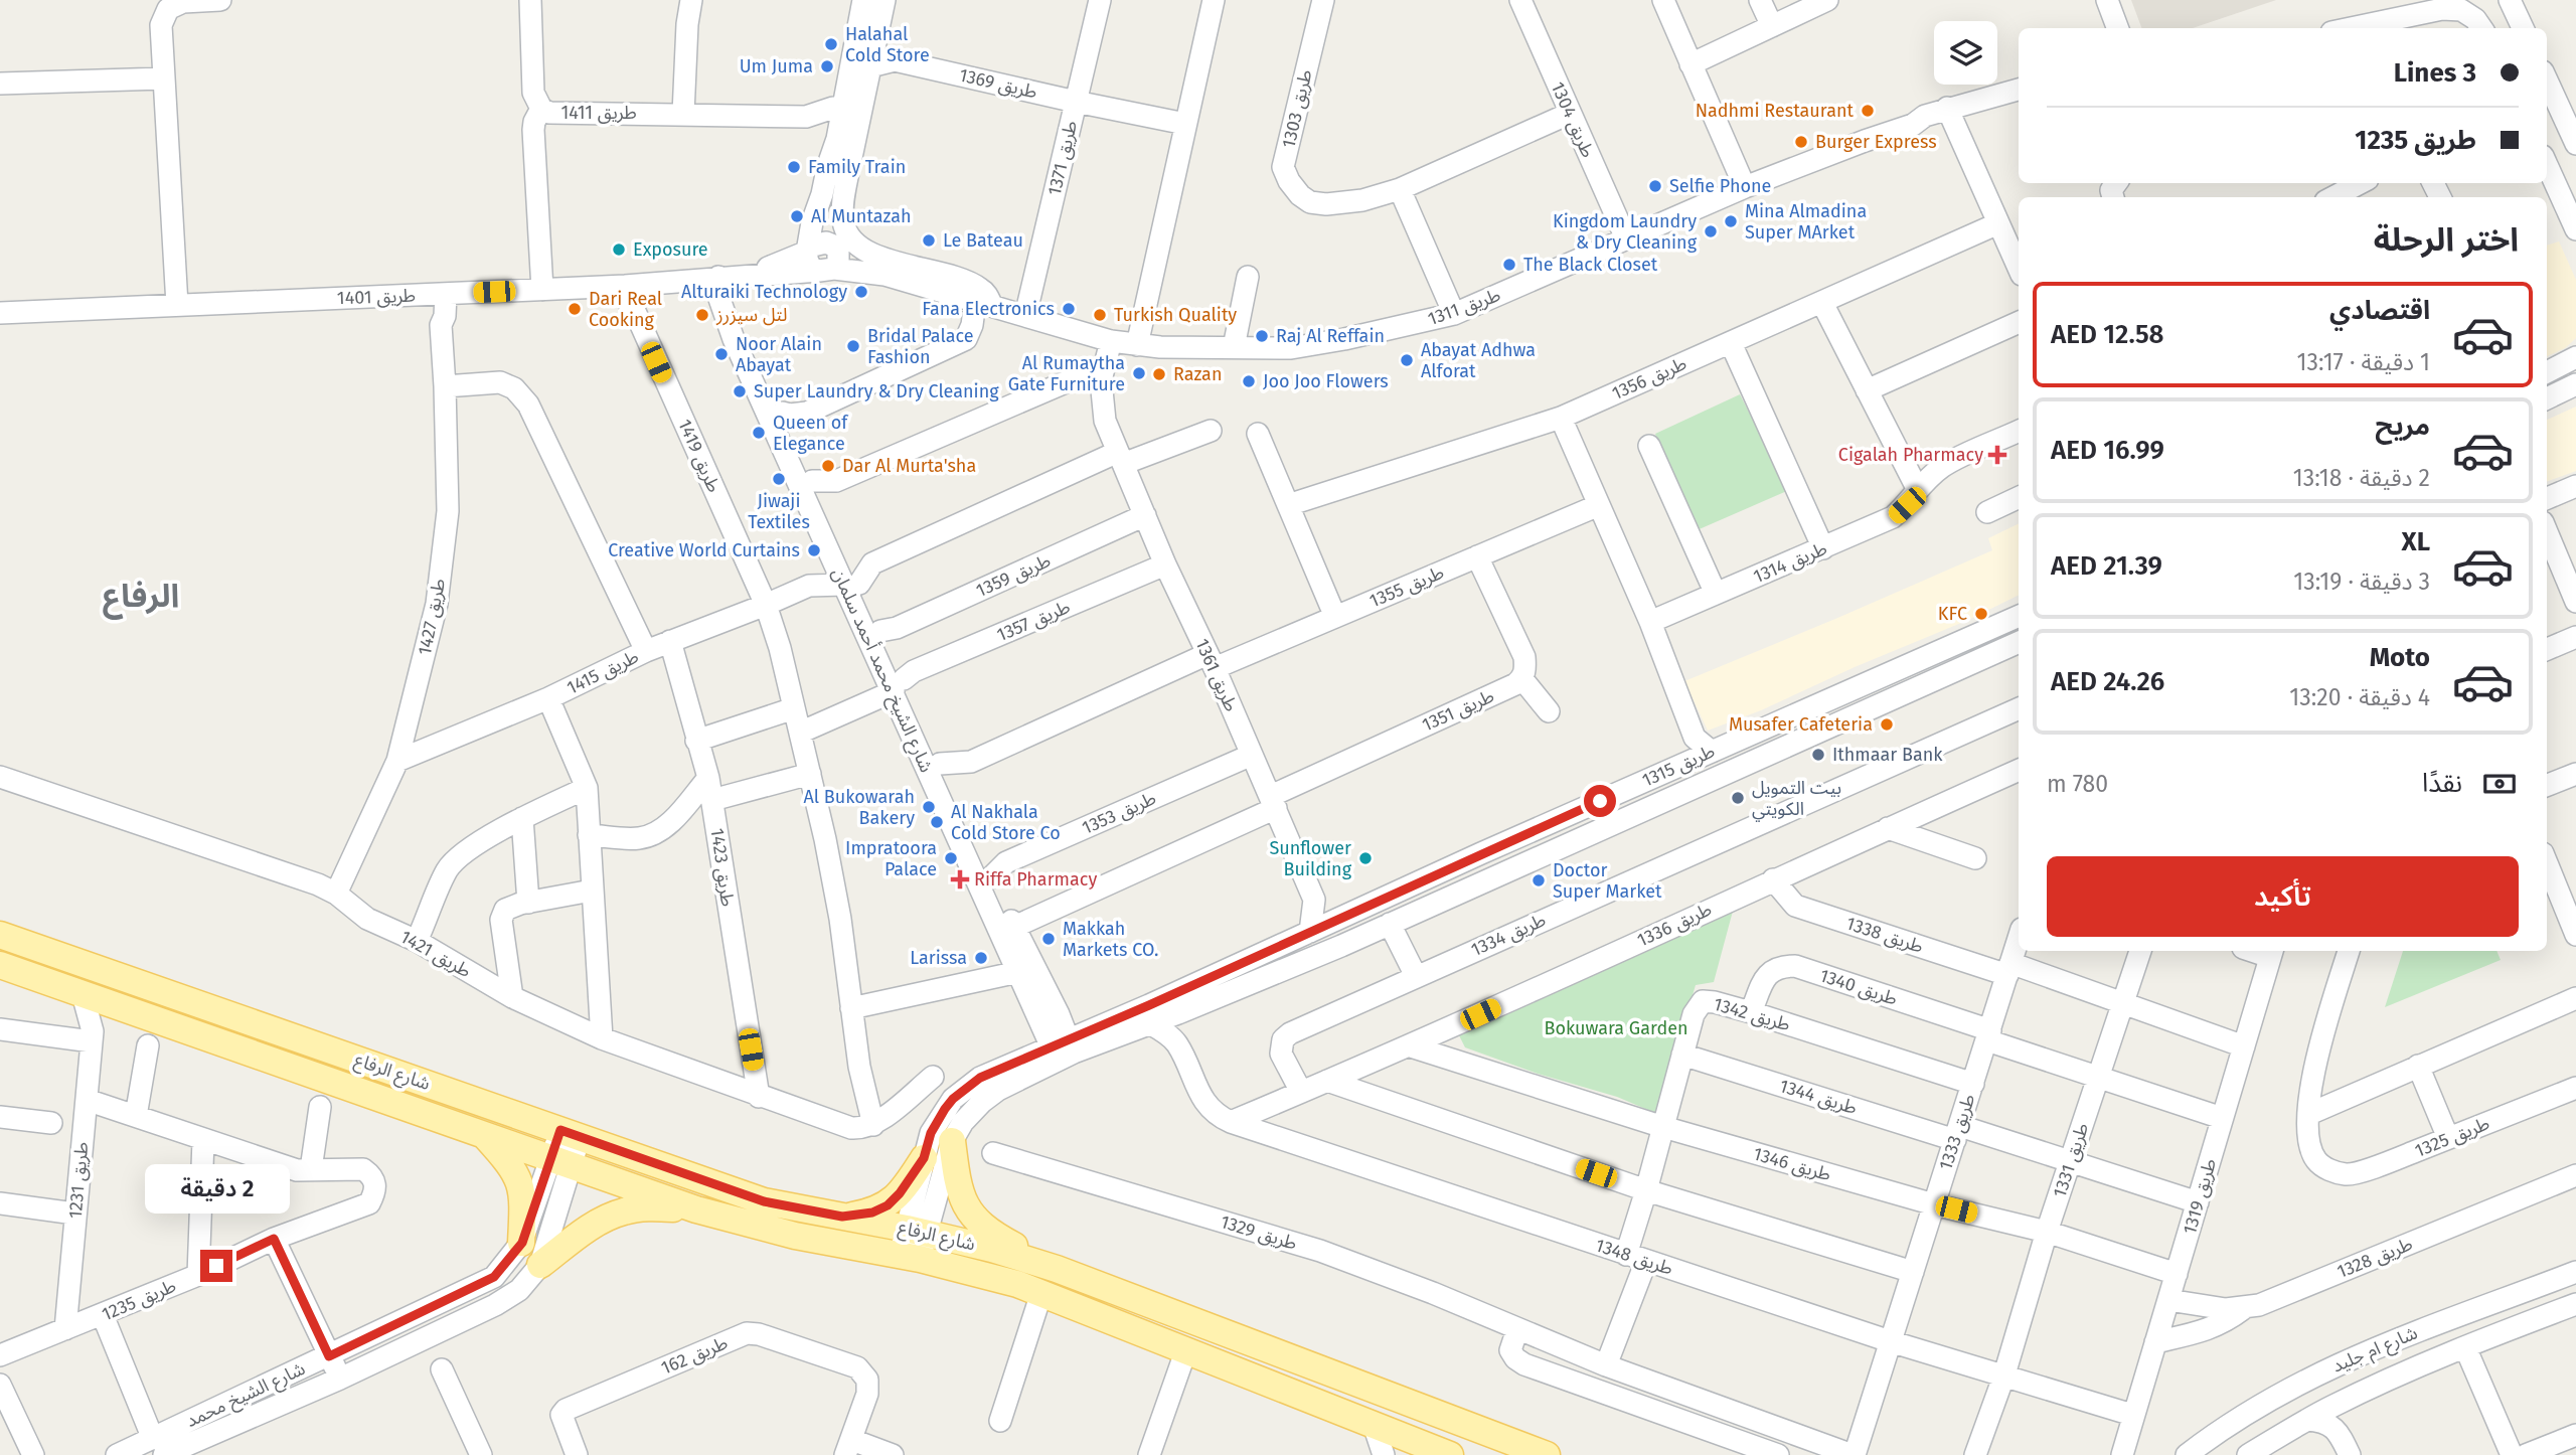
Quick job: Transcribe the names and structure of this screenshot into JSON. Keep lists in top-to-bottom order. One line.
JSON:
{"streets":{"main road":["شارع الرفاع"],"street":["طريق 1369","طريق 1303","طريق 1411","طريق 1304","طريق 1371","طريق 1401","طريق 1311","طريق 1356","طريق 1419","طريق 1314","طريق 1359","طريق 1355","طريق 1427","طريق 1357","شارع الشيخ محمد أحمد سلمان","طريق 1415","طريق 1361","طريق 1351","طريق 1315","طريق 1353","طريق 1423","طريق 1336","طريق 1334","طريق 1338","طريق 1421","طريق 1340","طريق 1342","طريق 1344","طريق 1333","طريق 1325","طريق 1331","طريق 1346","طريق 1231","طريق 1319","طريق 1329","طريق 1348","طريق 1328","طريق 1235","شارع ام جليد","طريق 162","شارع الشيخ محمد"]},"crossings":[["طريق 1369","طريق 1371"],["طريق 1303","طريق 1304"],["طريق 1304","طريق 1311"],["طريق 1371","طريق 1311"],["طريق 1401","طريق 1311"],["طريق 1401","طريق 1419"],["طريق 1401","طريق 1427"],["طريق 1401","شارع الشيخ محمد أحمد سلمان"],["طريق 1311","طريق 1361"],["طريق 1419","طريق 1415"],["طريق 1359","شارع الشيخ محمد أحمد سلمان"],["طريق 1359","طريق 1361"],["طريق 1355","شارع الشيخ محمد أحمد سلمان"],["طريق 1355","طريق 1361"],["طريق 1427","طريق 1415"],["طريق 1427","طريق 1421"],["طريق 1357","شارع الشيخ محمد أحمد سلمان"],["طريق 1357","طريق 1361"],["شارع الشيخ محمد أحمد سلمان","طريق 1415"],["شارع الشيخ محمد أحمد سلمان","طريق 1351"],["شارع الشيخ محمد أحمد سلمان","طريق 1315"],["شارع الشيخ محمد أحمد سلمان","طريق 1353"],["طريق 1415","طريق 1423"],["طريق 1361","طريق 1351"],["طريق 1361","طريق 1315"],["طريق 1361","طريق 1353"],["طريق 1315","شارع الرفاع"],["طريق 1315","طريق 1348"],["طريق 1423","طريق 1421"],["طريق 1336","طريق 1334"],["طريق 1336","طريق 1338"],["طريق 1336","طريق 1346"],["طريق 1336","طريق 1348"],["طريق 1338","طريق 1333"],["طريق 1338","طريق 1331"],["طريق 1338","طريق 1319"],["طريق 1340","طريق 1342"],["طريق 1340","طريق 1333"],["طريق 1340","طريق 1331"],["طريق 1340","طريق 1319"],["طريق 1342","طريق 1344"],["طريق 1342","طريق 1333"],["طريق 1342","طريق 1346"],["طريق 1342","طريق 1329"],["طريق 1342","طريق 1348"],["شارع الرفاع","طريق 1231"],["شارع الرفاع","شارع الشيخ محمد"],["طريق 1344","طريق 1333"],["طريق 1344","طريق 1331"],["طريق 1344","طريق 1319"],["طريق 1333","طريق 1346"],["طريق 1333","طريق 1329"],["طريق 1333","طريق 1348"],["طريق 1331","طريق 1346"],["طريق 1331","طريق 1348"],["طريق 1346","طريق 1319"],["طريق 1231","طريق 1235"],["طريق 1319","طريق 1348"],["طريق 1319","طريق 1328"]],"districts":["الرفاع"],"parks":["Bokuwara Garden"],"places":{"other":["Halahal Cold Store","Um Juma","Nadhmi Restaurant","Burger Express","Family Train","Selfie Phone","Al Muntazah","Mina Almadina Super MArket","Kingdom Laundry & Dry Cleaning","Le Bateau","Exposure","The Black Closet","Alturaiki Technology","Dari Real Cooking","Fana Electronics","لتل سيزرز","Turkish Quality","Raj Al Reffain","Bridal Palace Fashion","Noor Alain Abayat","Abayat Adhwa Alforat","Al Rumaytha Gate Furniture","Razan","Joo Joo Flowers","Super Laundry & Dry Cleaning","Queen of Elegance","Dar Al Murta'sha","Jiwaji Textiles","Creative World Curtains","KFC","Musafer Cafeteria","Ithmaar Bank","بيت التمويل الكويتي","Al Bukowarah Bakery","Al Nakhala Cold Store Co","Impratoora Palace","Sunflower Building","Doctor Super Market","Makkah Markets CO.","Larissa"],"health":["Cigalah Pharmacy","Riffa Pharmacy"]},"page":{"banner":["3 Lines","طريق 1235"],"heading":"اختر الرحلة","list":[{"name":"اقتصادي","note":"1 دقيقة · 13:17","value":"AED 12.58"},{"name":"مريح","note":"2 دقيقة · 13:18","value":"AED 16.99"},{"name":"XL","note":"3 دقيقة · 13:19","value":"AED 21.39"},{"name":"Moto","note":"4 دقيقة · 13:20","value":"AED 24.26"}],"pay":["نقدًا","780 m"],"buttons":"تأكيد","bubble":"2 دقيقة"}}
